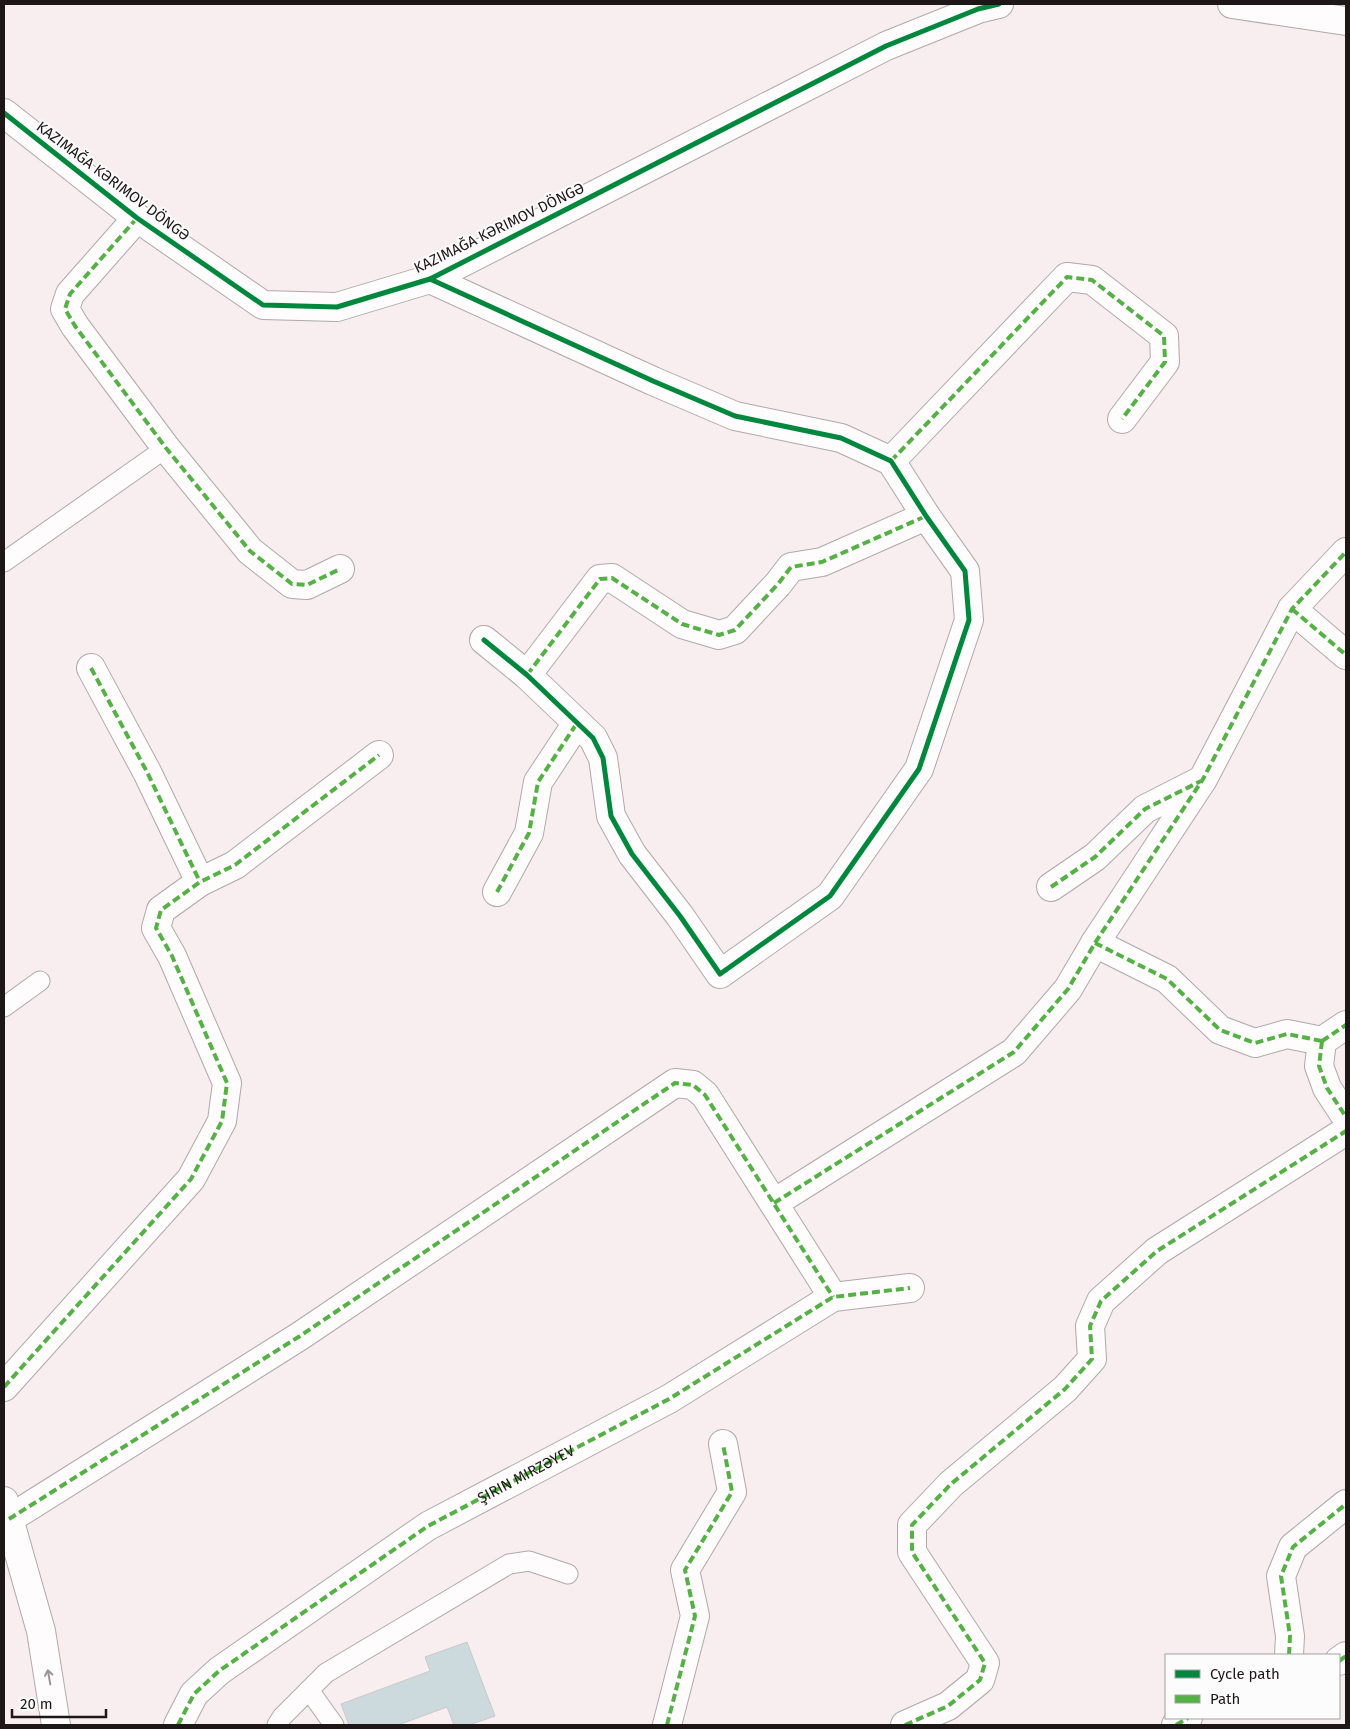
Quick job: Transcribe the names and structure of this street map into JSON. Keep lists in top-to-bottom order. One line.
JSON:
{"streets":{"main road":["ŞIRIN MIRZƏYEV"],"cycle path":["KAZIMAĞA KƏRIMOV DÖNGƏ"]},"legend":["Cycle path","Path"],"scale_bar":"20 m"}
